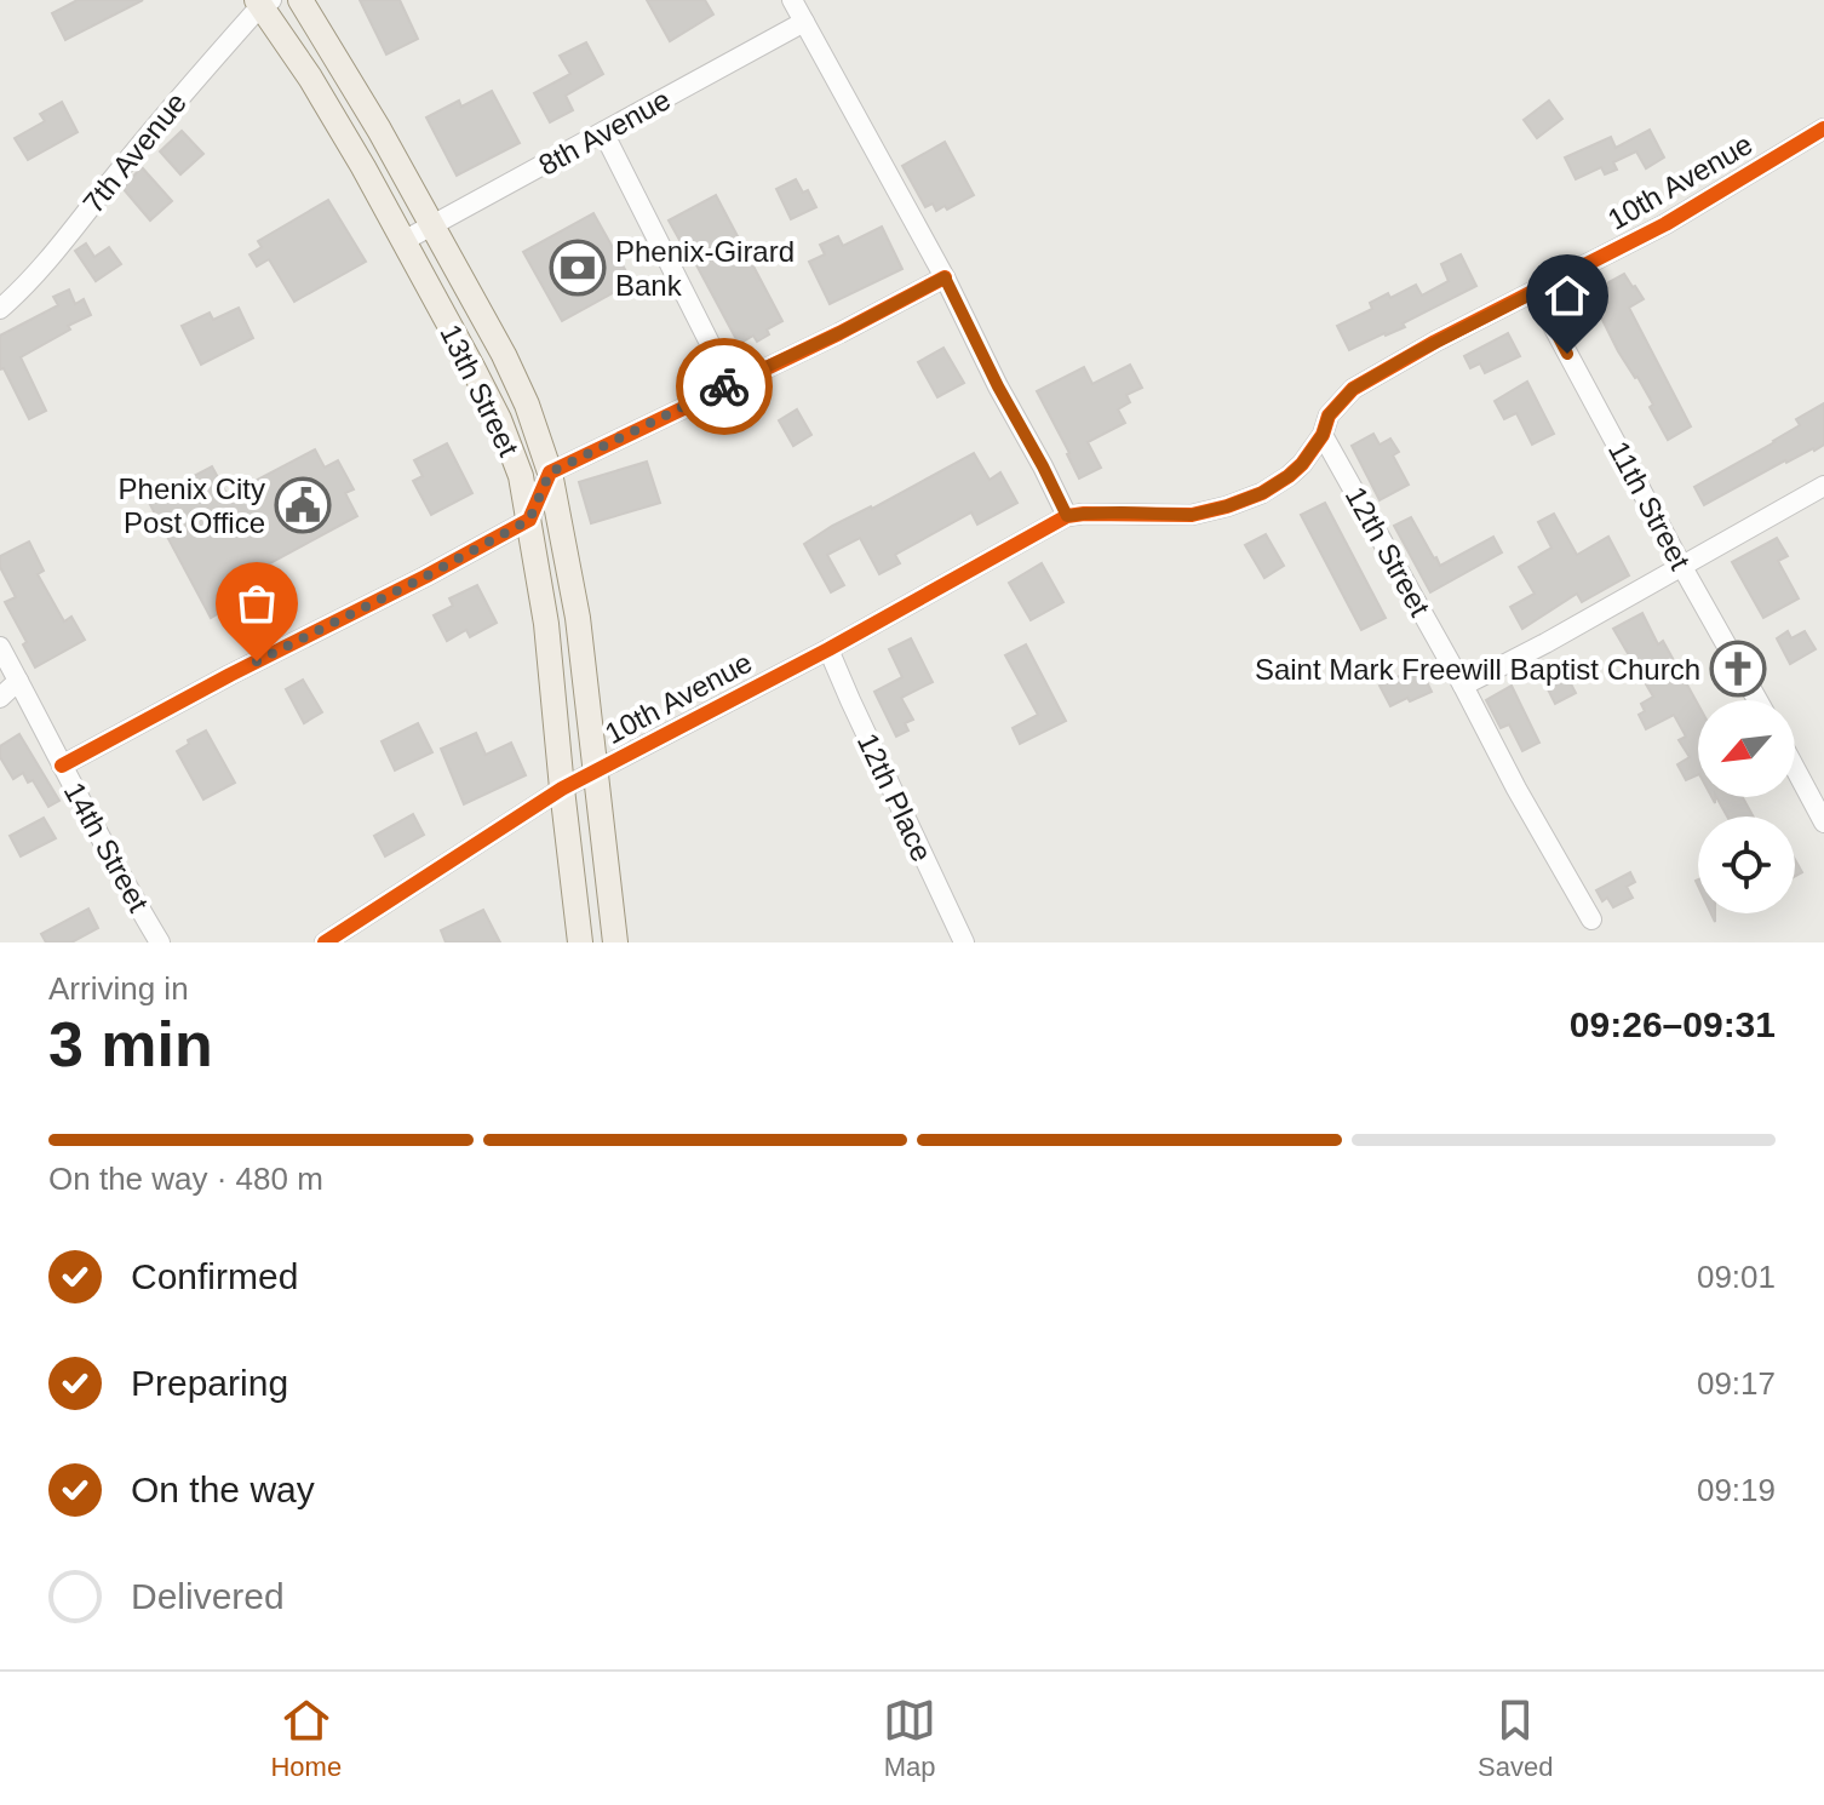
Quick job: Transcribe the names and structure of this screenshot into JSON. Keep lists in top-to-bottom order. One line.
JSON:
{"streets":{"main road":["13th Street"],"street":["8th Avenue","7th Avenue","10th Avenue","11th Street","12th Street","12th Place","14th Street"]},"crossings":[["8th Avenue","13th Street"],["7th Avenue","13th Street"],["10th Avenue","13th Street"],["10th Avenue","11th Street"],["10th Avenue","12th Street"],["10th Avenue","12th Place"]],"places":{"bank":["Phenix-Girard Bank"],"public building":["Phenix City Post Office"],"church":["Saint Mark Freewill Baptist Church"]},"north":"bottom left","page":{"heading":["3 min","Arriving in","09:26–09:31"],"bar":"On the way · 480 m","list":[["Confirmed","09:01"],["Preparing","09:17"],["On the way","09:19"],"Delivered"],"tabs":["Home","Map","Saved"]}}
